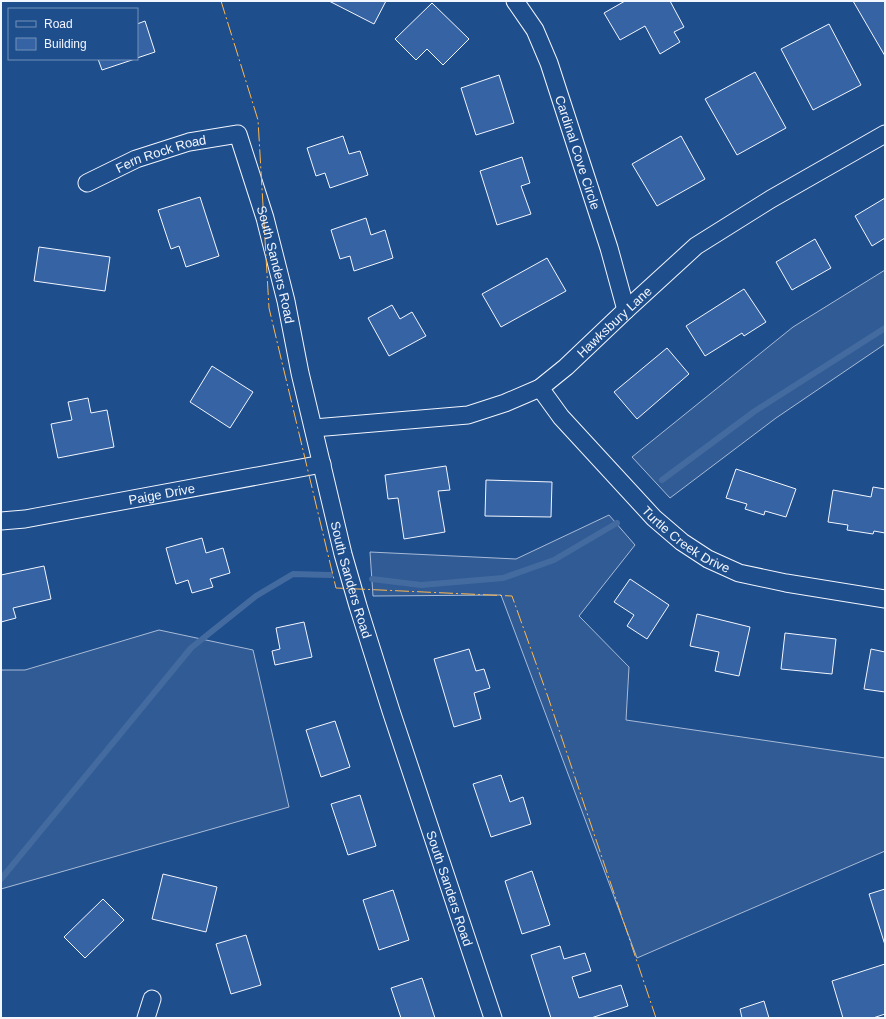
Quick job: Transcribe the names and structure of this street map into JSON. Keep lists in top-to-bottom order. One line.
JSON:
{"streets":{"street":["Cardinal Cove Circle","Fern Rock Road","South Sanders Road","Hawksbury Lane","Paige Drive","Turtle Creek Drive"]},"crossings":[["Cardinal Cove Circle","Hawksbury Lane"],["Fern Rock Road","South Sanders Road"],["South Sanders Road","Hawksbury Lane"],["South Sanders Road","Paige Drive"],["Hawksbury Lane","Turtle Creek Drive"]],"legend":["Road","Building"]}
